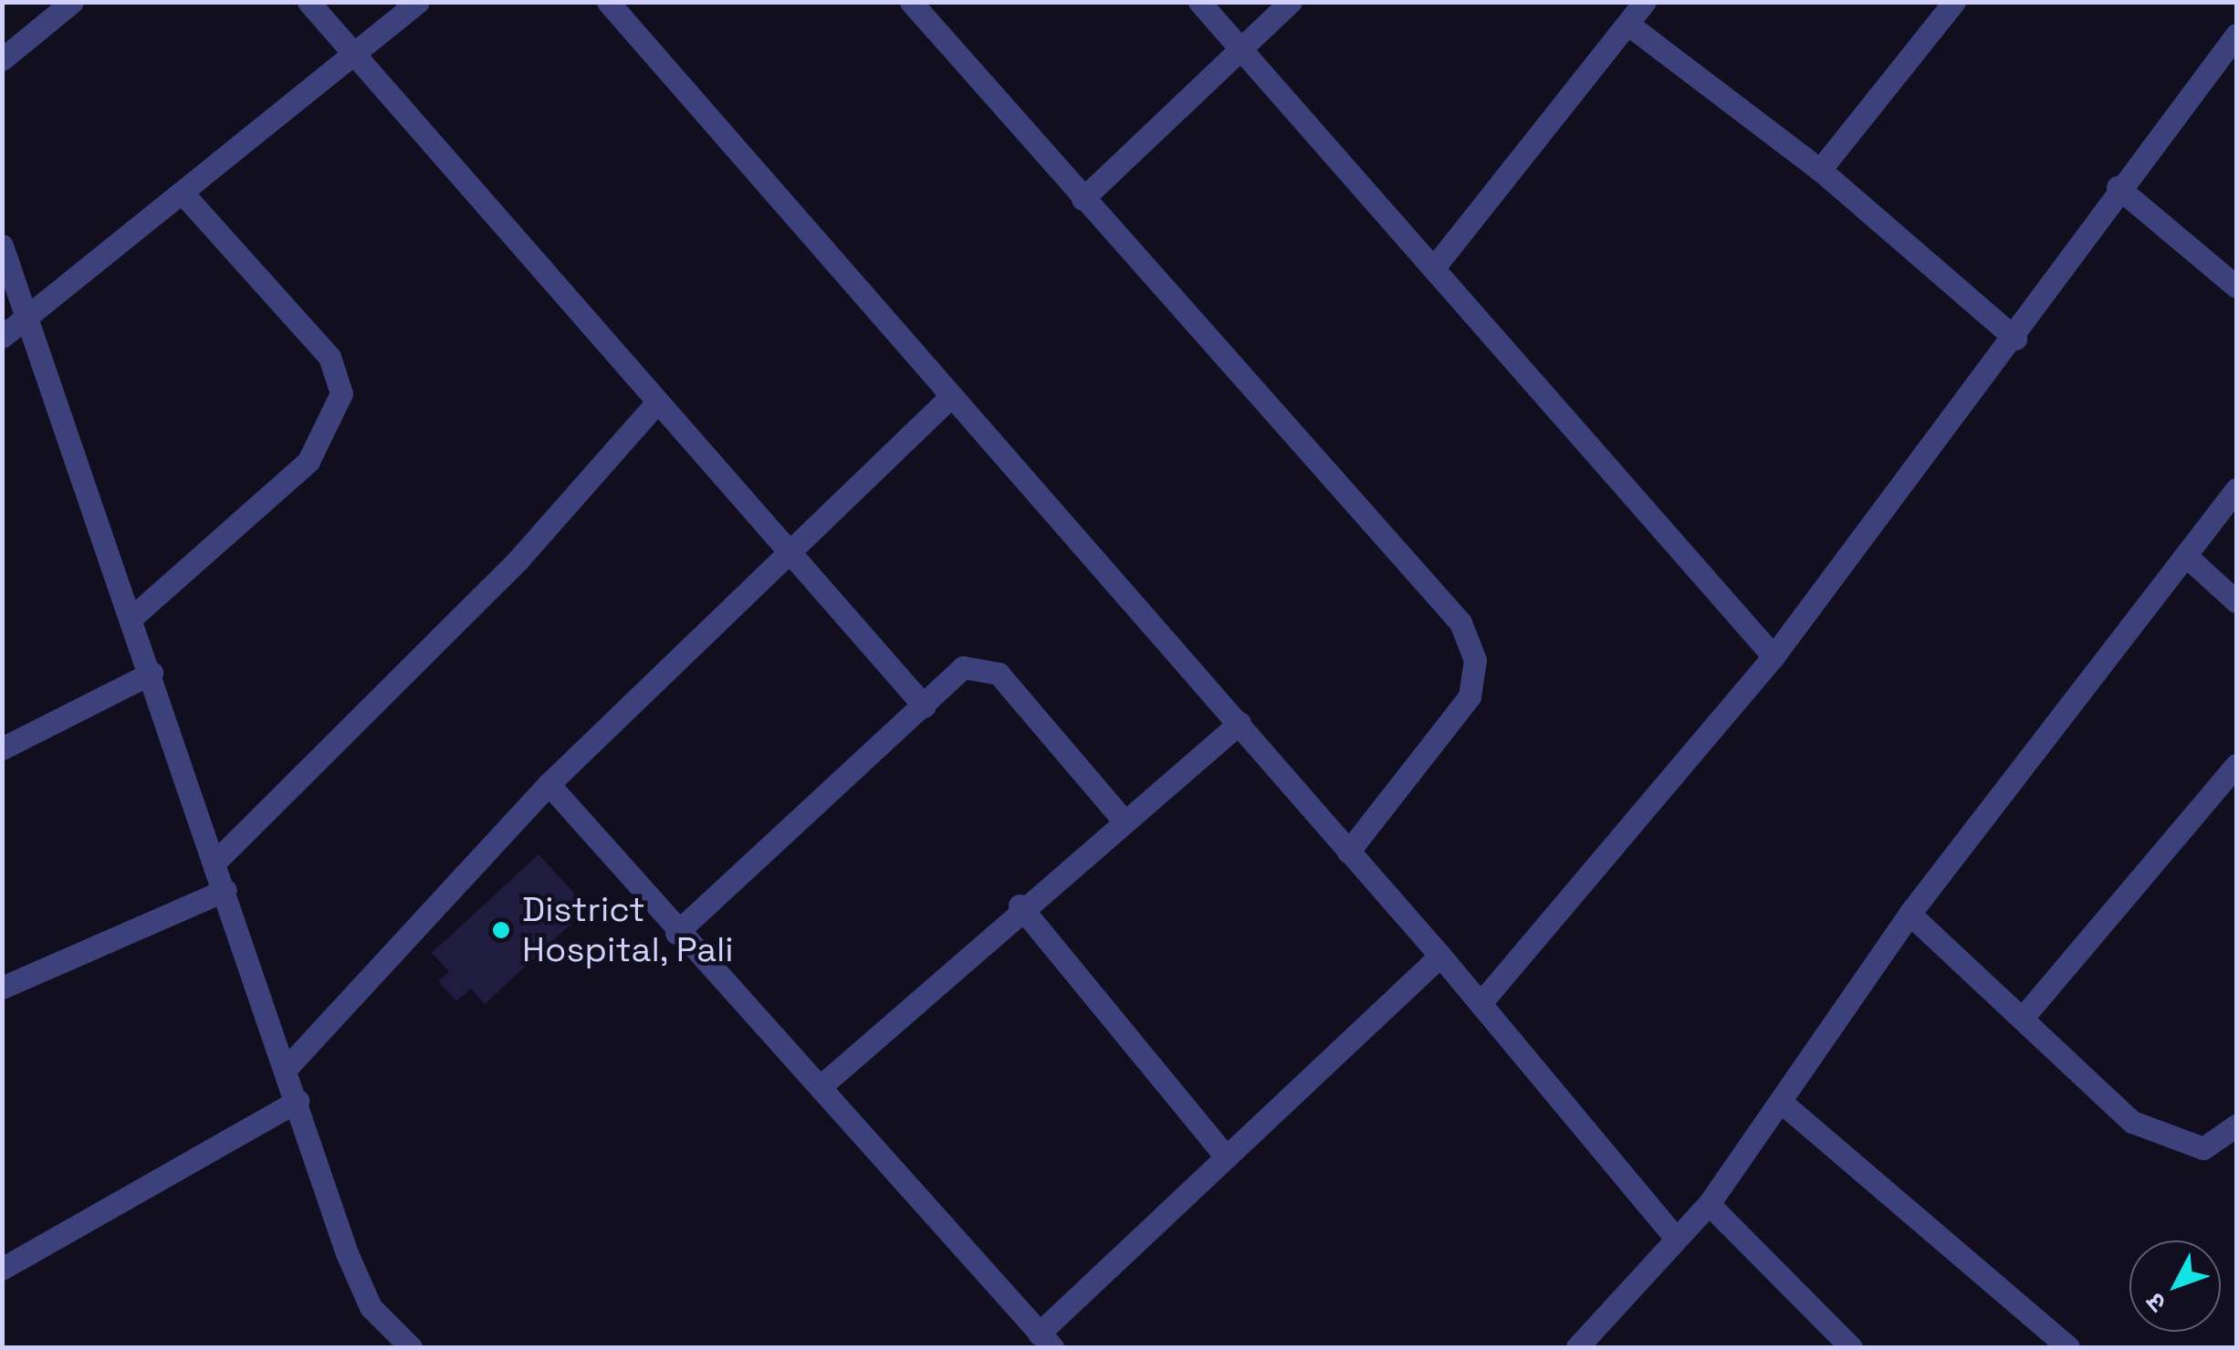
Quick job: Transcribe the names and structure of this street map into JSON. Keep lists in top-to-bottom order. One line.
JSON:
{"places":["District Hospital, Pali"],"north":"bottom left"}
